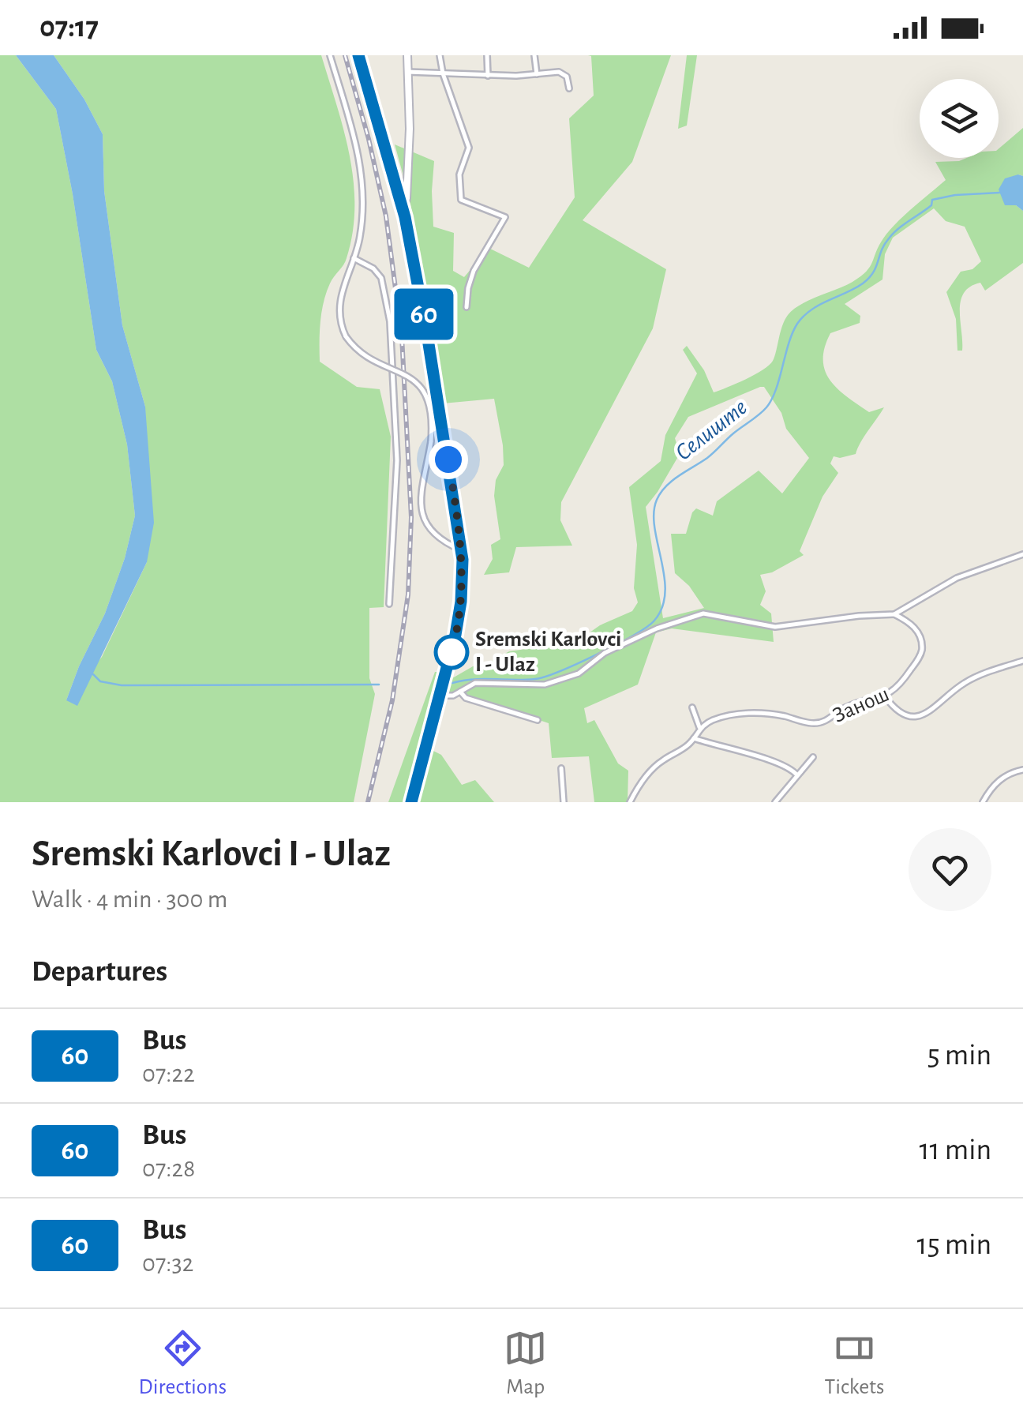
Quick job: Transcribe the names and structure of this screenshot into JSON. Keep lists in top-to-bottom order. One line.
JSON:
{"streets":{"street":["Занош"]},"water":["Селиште"],"places":["Sremski Karlovci I - Ulaz"],"lines":["bus line 60"],"page":{"status":"07:17","on_map":"60","heading":[["Sremski Karlovci I - Ulaz","Walk · 4 min · 300 m"],"Departures"],"list":[{"mark":"60","name":"Bus","note":"07:22","value":"5 min"},{"mark":"60","name":"Bus","note":"07:28","value":"11 min"},{"mark":"60","name":"Bus","note":"07:32","value":"15 min"}],"tabs":["Directions","Map","Tickets"]}}
